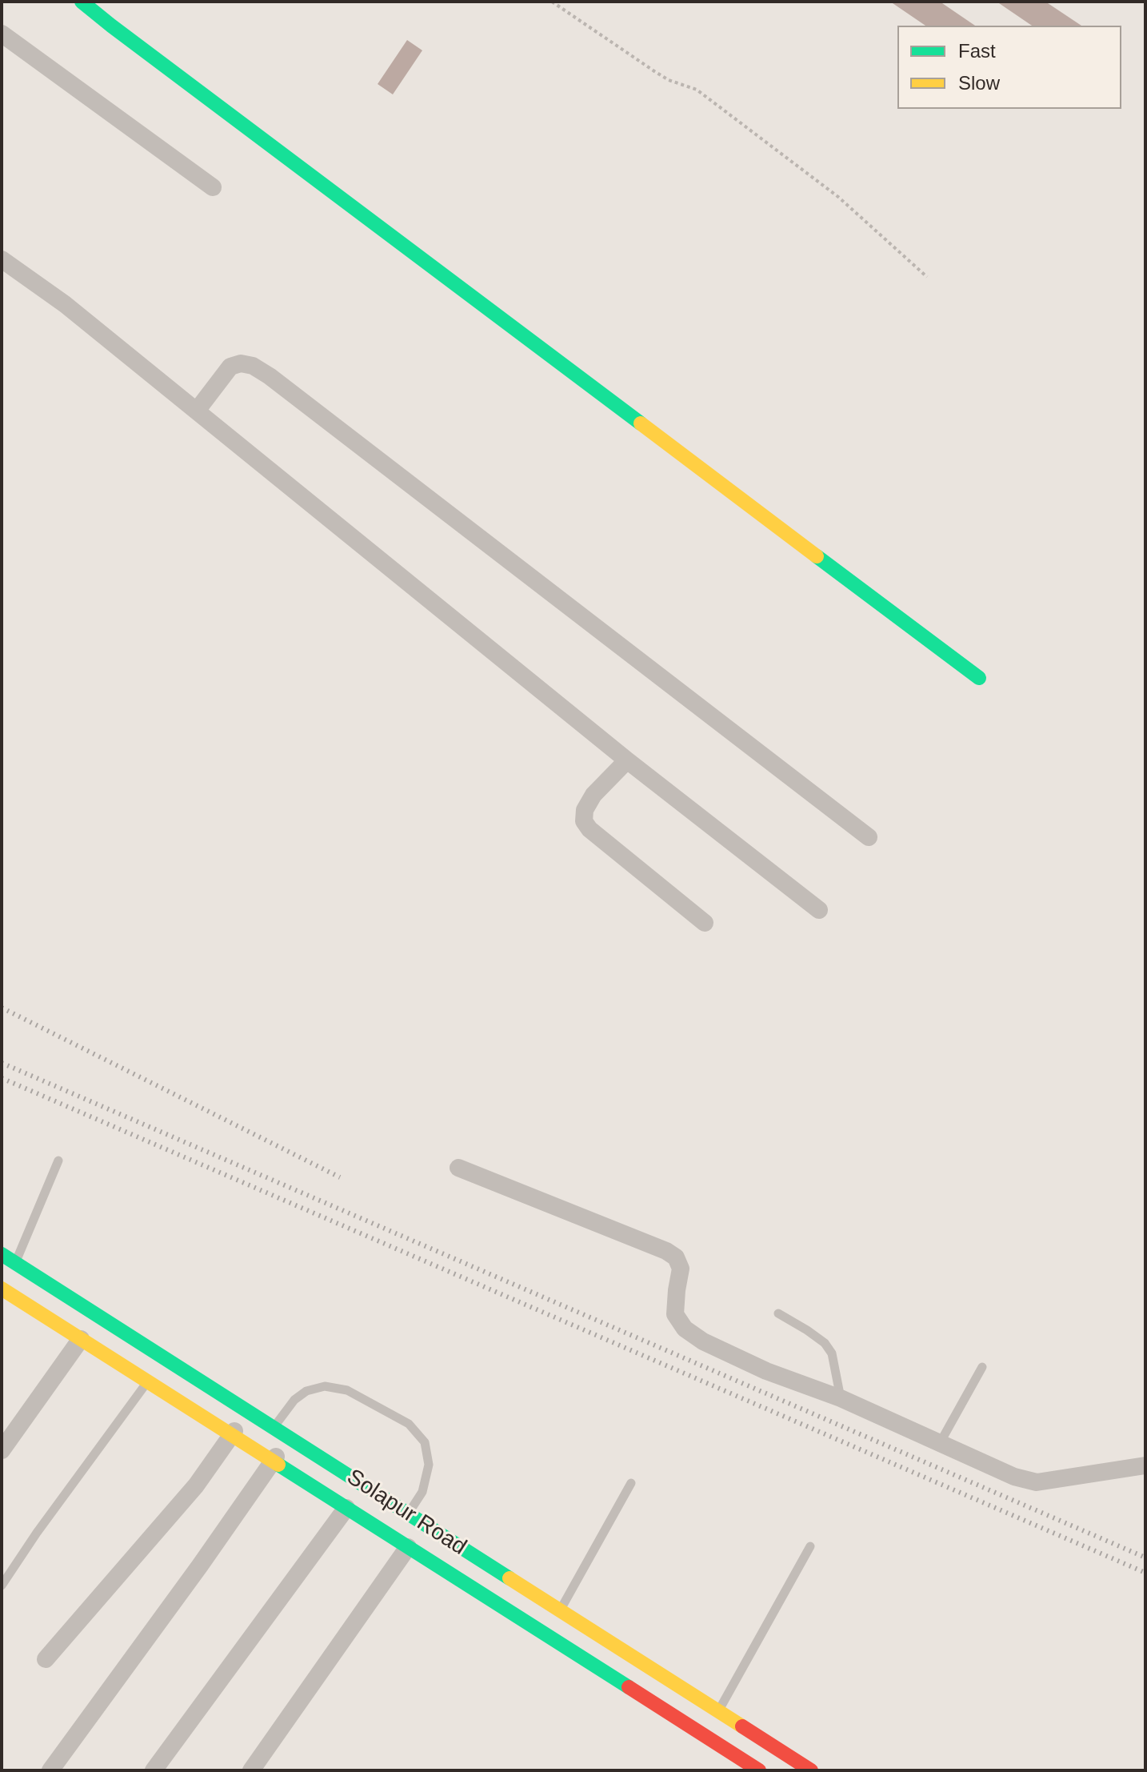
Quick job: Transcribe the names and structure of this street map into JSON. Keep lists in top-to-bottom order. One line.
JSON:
{"streets":{"main road":["Solapur Road"]},"legend":["Fast","Slow"]}
